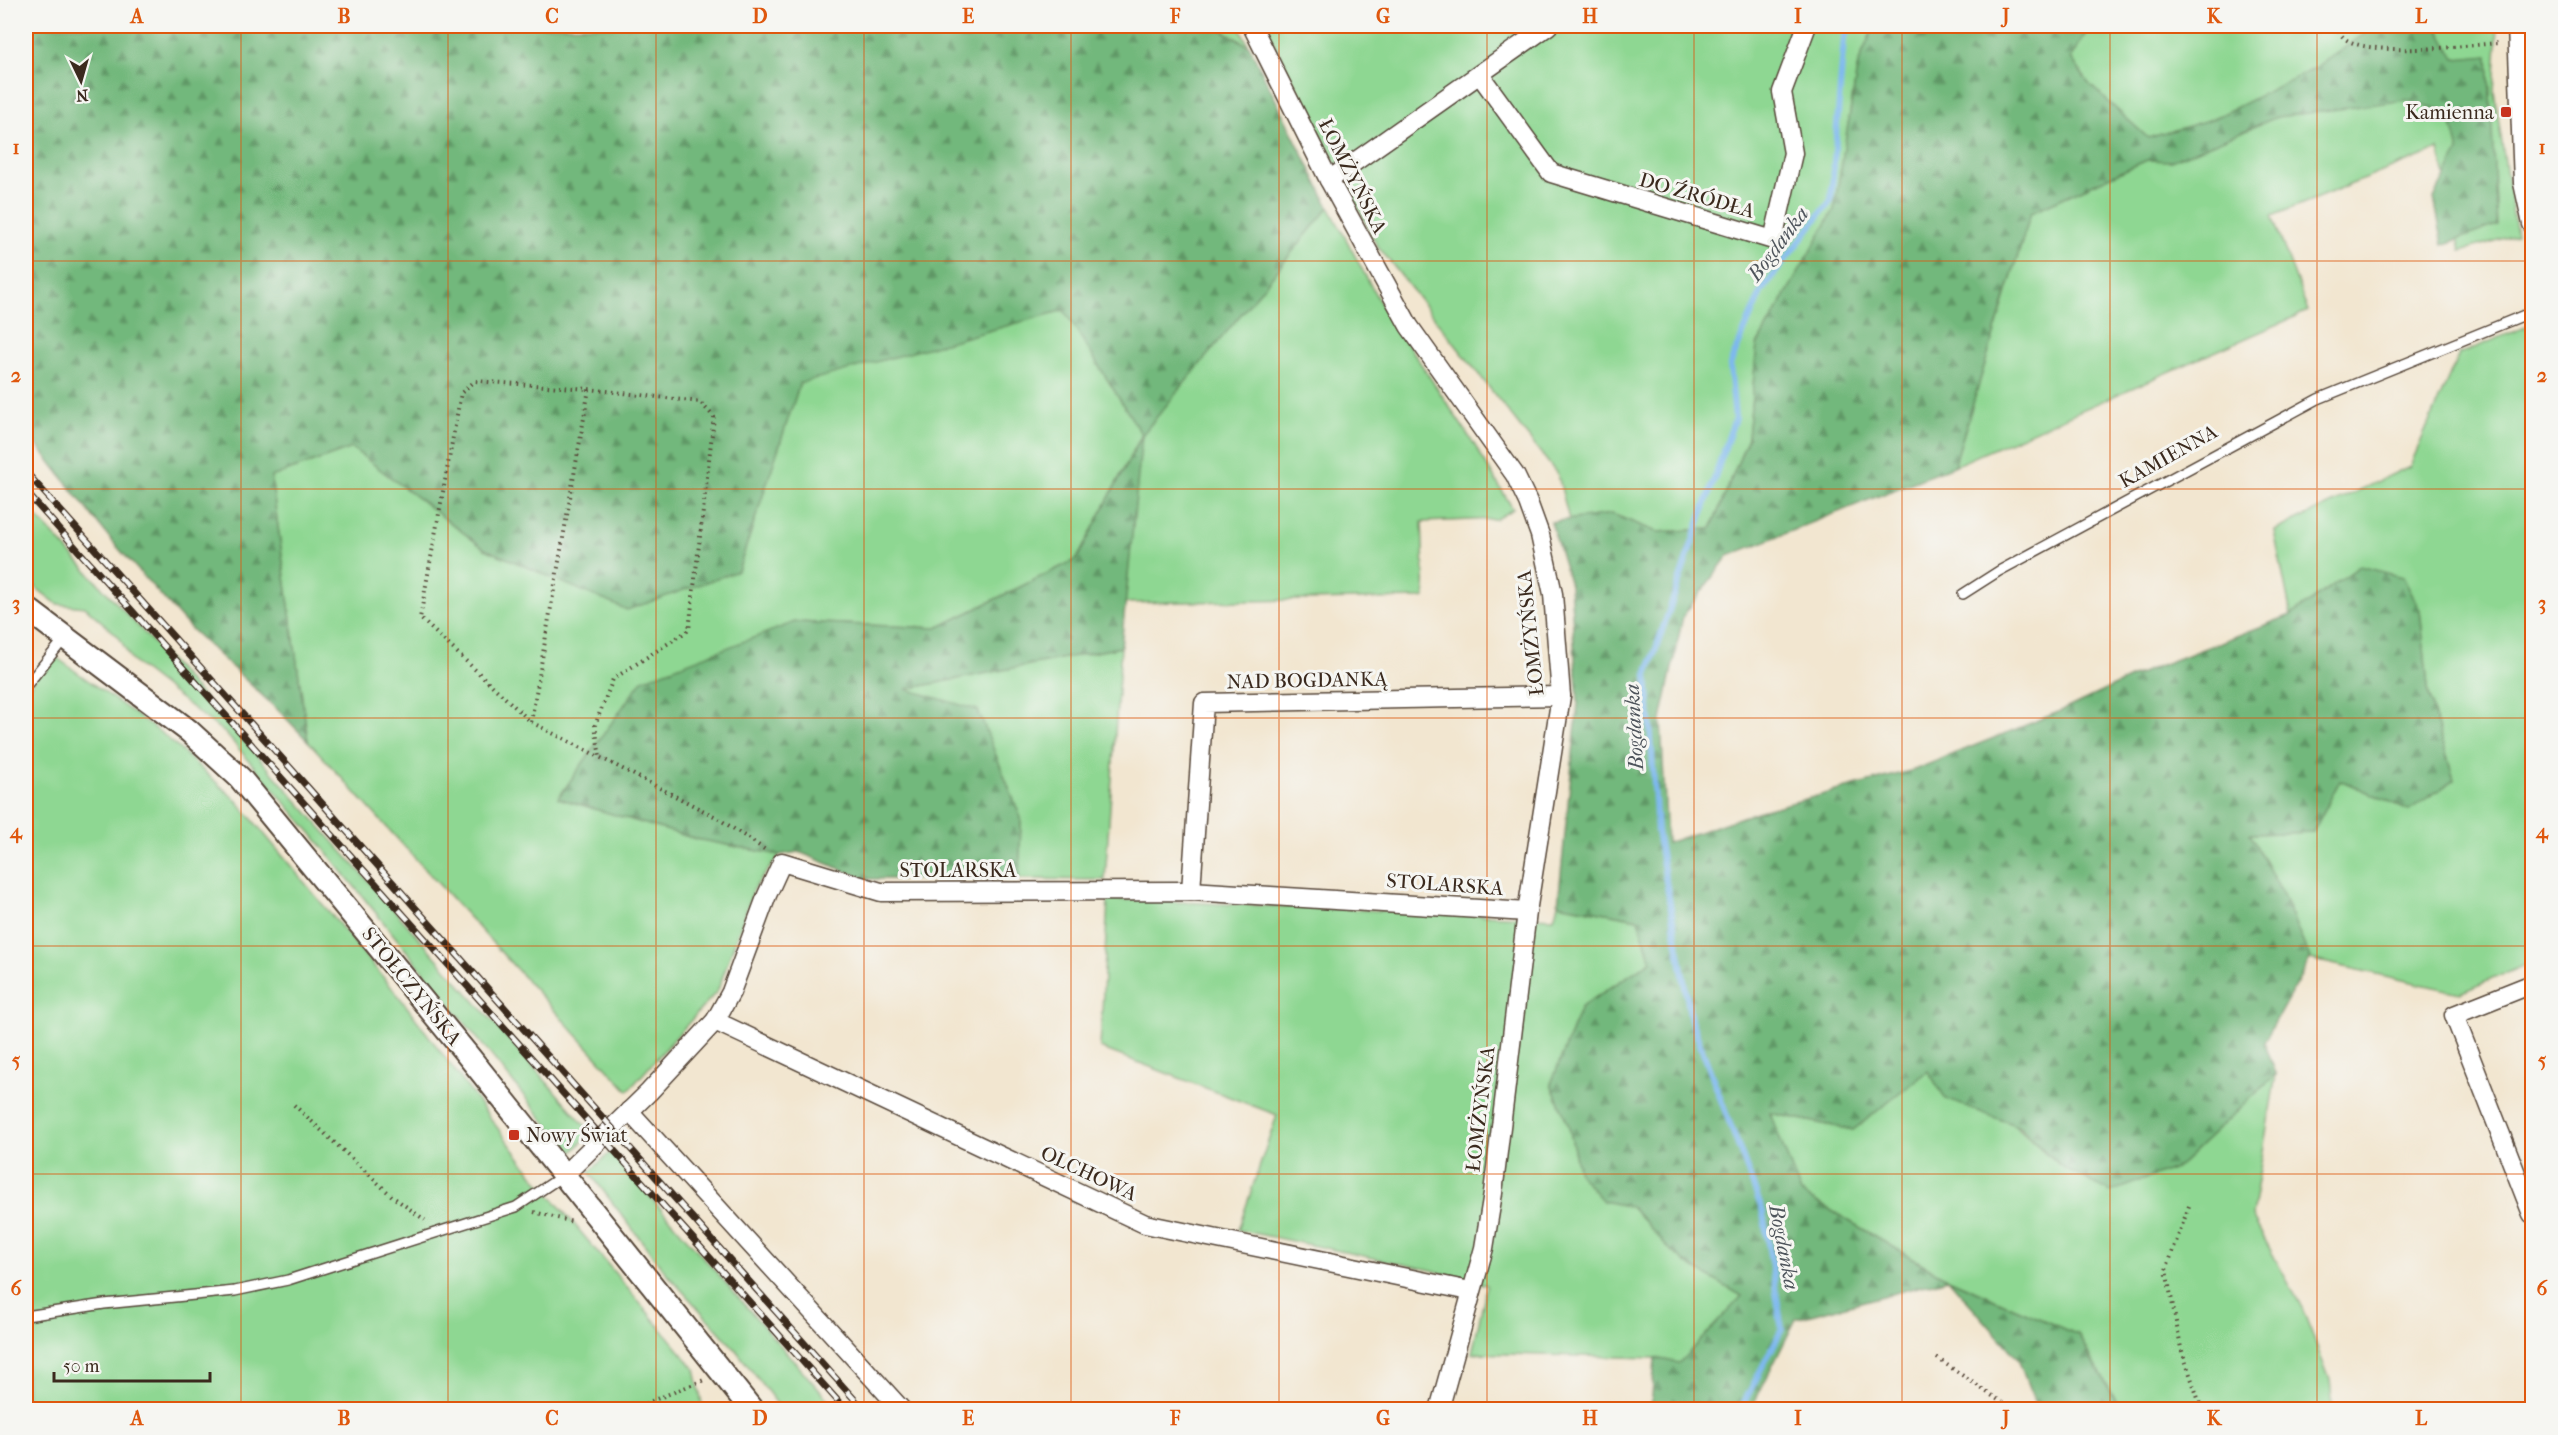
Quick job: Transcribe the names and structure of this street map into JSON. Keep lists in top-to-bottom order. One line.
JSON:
{"streets":{"street":["ŁOMŻYŃSKA","DO ŹRÓDŁA","NAD BOGDANKĄ","STOLARSKA","STOŁCZYŃSKA","OLCHOWA"],"lane":["KAMIENNA"]},"crossings":[["ŁOMŻYŃSKA","NAD BOGDANKĄ"],["ŁOMŻYŃSKA","STOLARSKA"],["ŁOMŻYŃSKA","OLCHOWA"],["NAD BOGDANKĄ","STOLARSKA"]],"water":["Bogdanka"],"places":{"transit":["Kamienna","Nowy Świat"]},"scale_bar":"50 m","north":"bottom","grid":{"columns":["A","B","C","D","E","F","G","H","I","J","K","L"],"rows":["1","2","3","4","5","6"]}}
